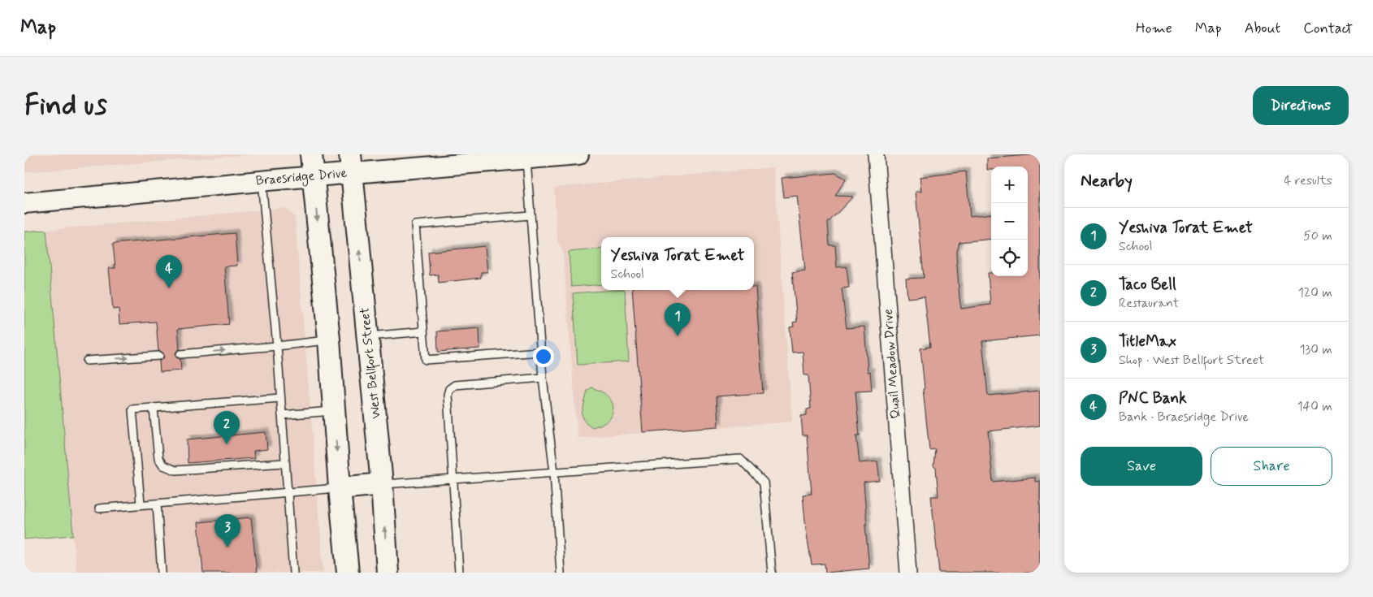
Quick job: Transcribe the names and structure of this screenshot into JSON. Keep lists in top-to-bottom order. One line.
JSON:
{"streets":{"main road":["West Bellfort Street"],"street":["Braesridge Drive","Quail Meadow Drive"]},"crossings":[["Braesridge Drive","West Bellfort Street"]],"page":{"header":"Map","nav":["Home","Map","About","Contact"],"buttons":["Directions",["Save","Share"]],"title":"Find us","heading":["Nearby","4 results"],"map_buttons":["+","−"],"list":[{"mark":"1","name":"Yeshiva Torat Emet","note":"School","value":"50 m"},{"mark":"2","name":"Taco Bell","note":"Restaurant","value":"120 m"},{"mark":"3","name":"TitleMax","note":"Shop · West Bellfort Street","value":"130 m"},{"mark":"4","name":"PNC Bank","note":"Bank · Braesridge Drive","value":"140 m"}],"popup":["Yeshiva Torat Emet","School"],"pins":["4","1","2","3"]}}
